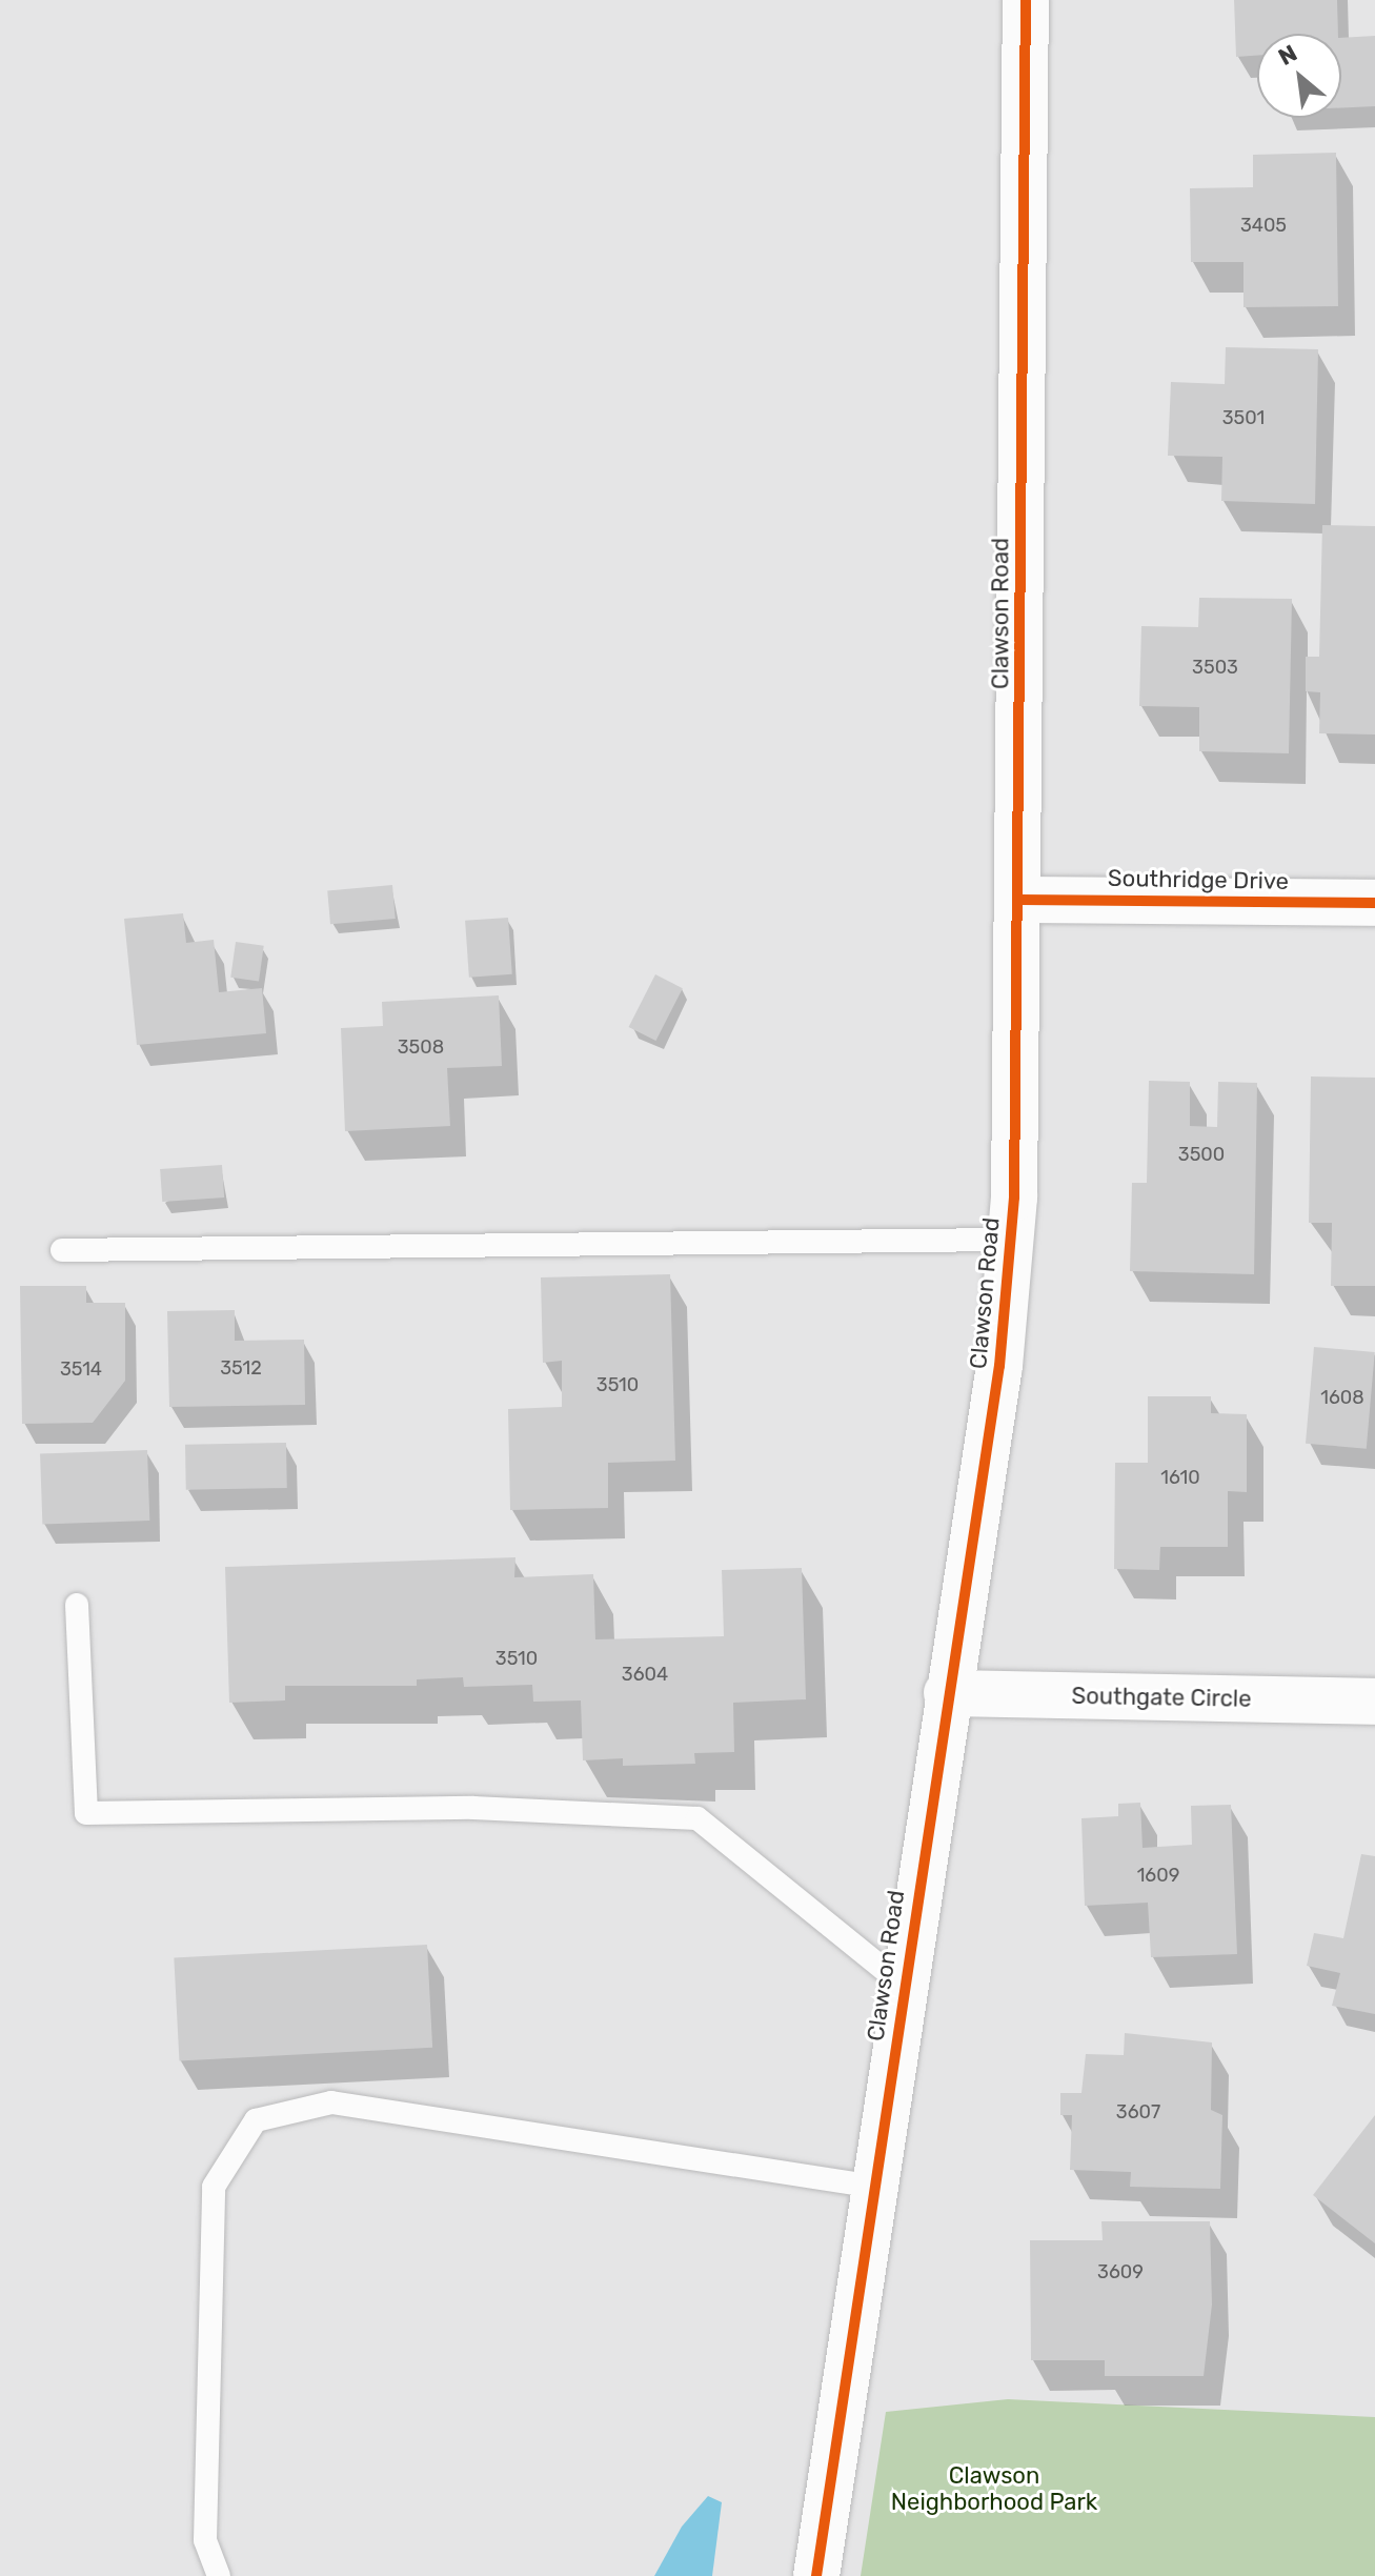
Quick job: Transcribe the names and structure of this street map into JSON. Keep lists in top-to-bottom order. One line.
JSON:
{"streets":{"street":["Clawson Road","Southridge Drive","Southgate Circle"]},"crossings":[["Clawson Road","Southridge Drive"],["Clawson Road","Southgate Circle"]],"parks":["Clawson Neighborhood Park"],"house_numbers":["3405","3501","3503","3508","3500","3512","3514","3510","1608","1610","3510","3604","1609","3607","3609"],"north":"top left"}
